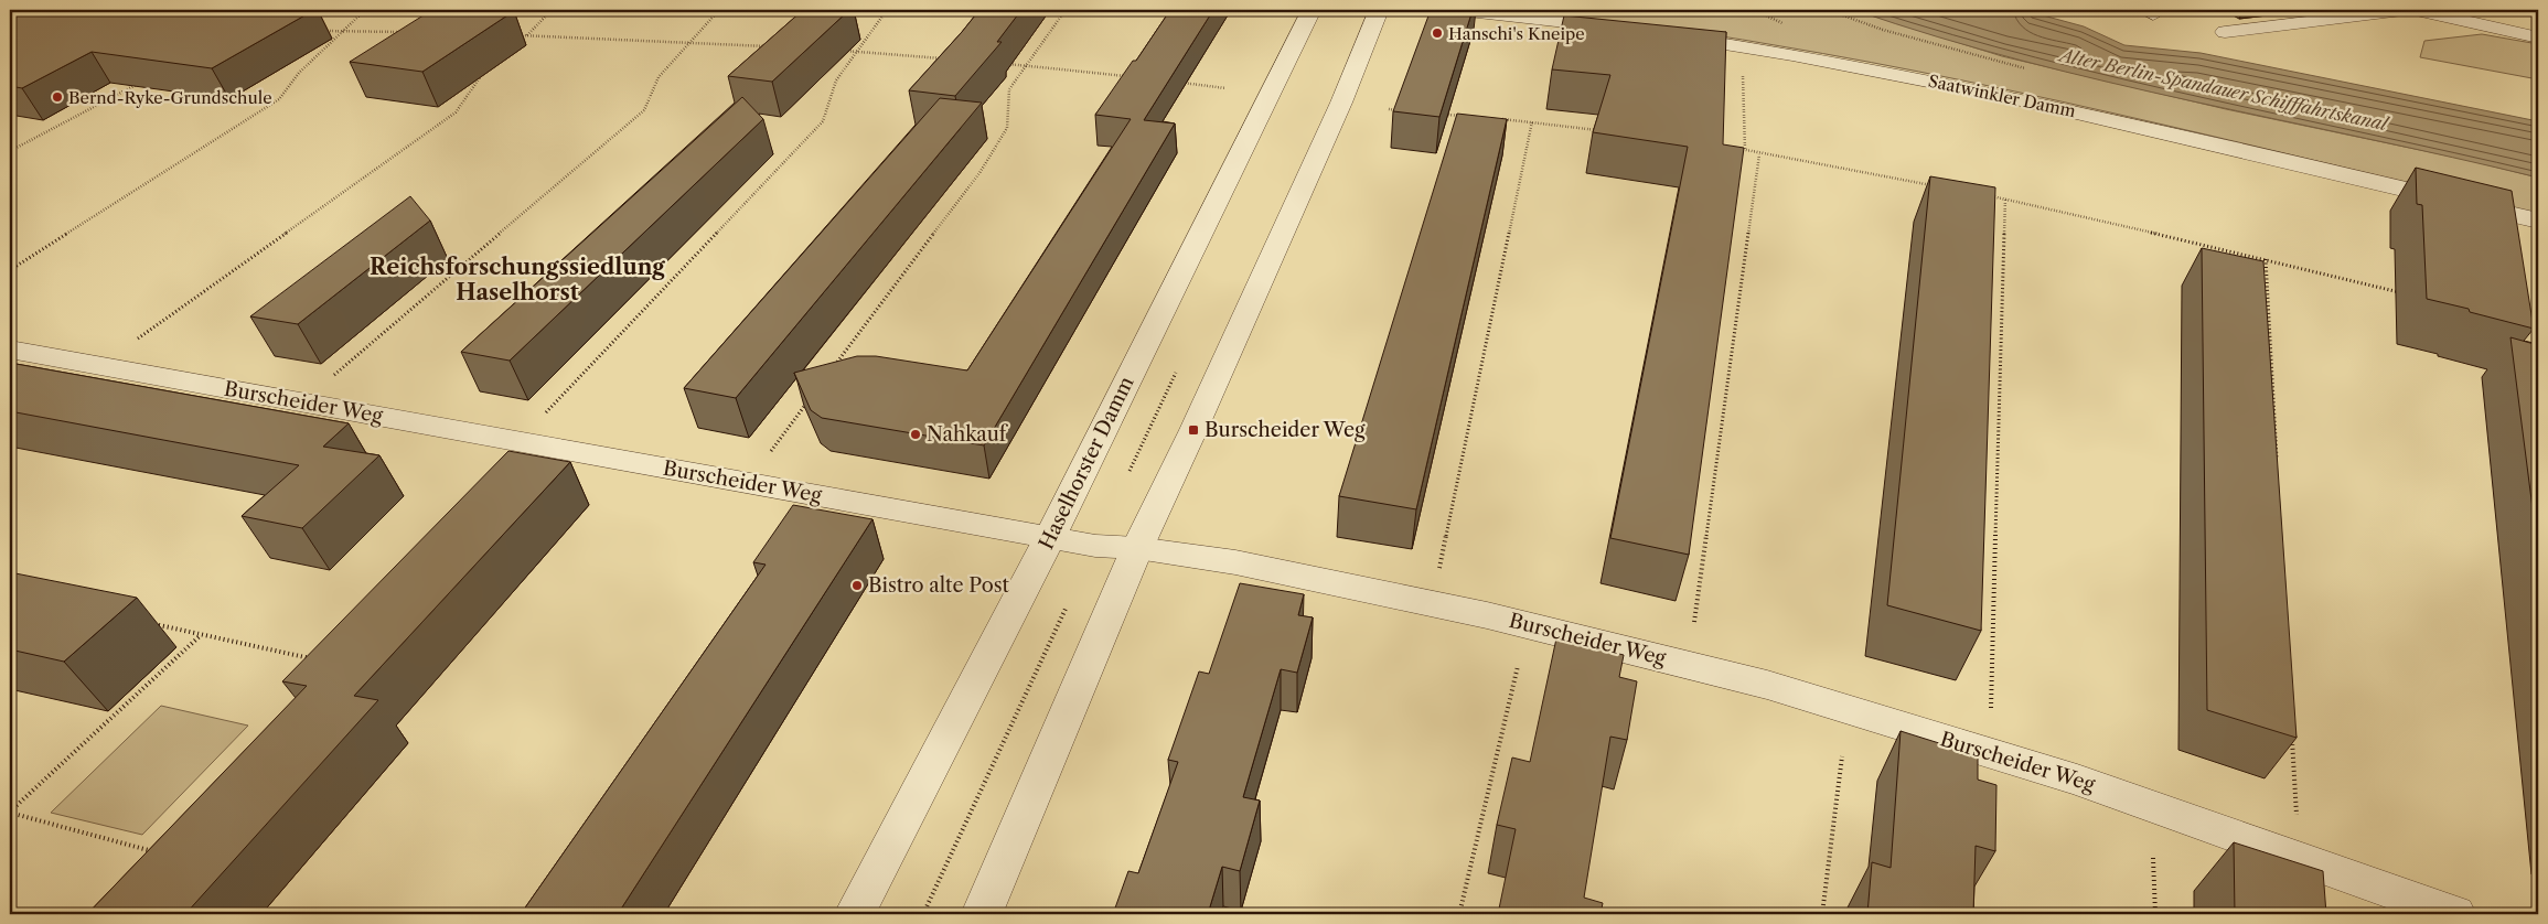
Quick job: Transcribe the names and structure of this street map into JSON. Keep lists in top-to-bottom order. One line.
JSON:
{"streets":{"street":["Saatwinkler Damm","Burscheider Weg","Haselhorster Damm"]},"crossings":[["Burscheider Weg","Haselhorster Damm"]],"districts":["Reichsforschungssiedlung Haselhorst"],"water":["Alter Berlin-Spandauer Schifffahrtskanal"],"places":{"other":["Hanschi's Kneipe","Bernd-Ryke-Grundschule","Nahkauf","Bistro alte Post"],"transit":["Burscheider Weg"]}}
